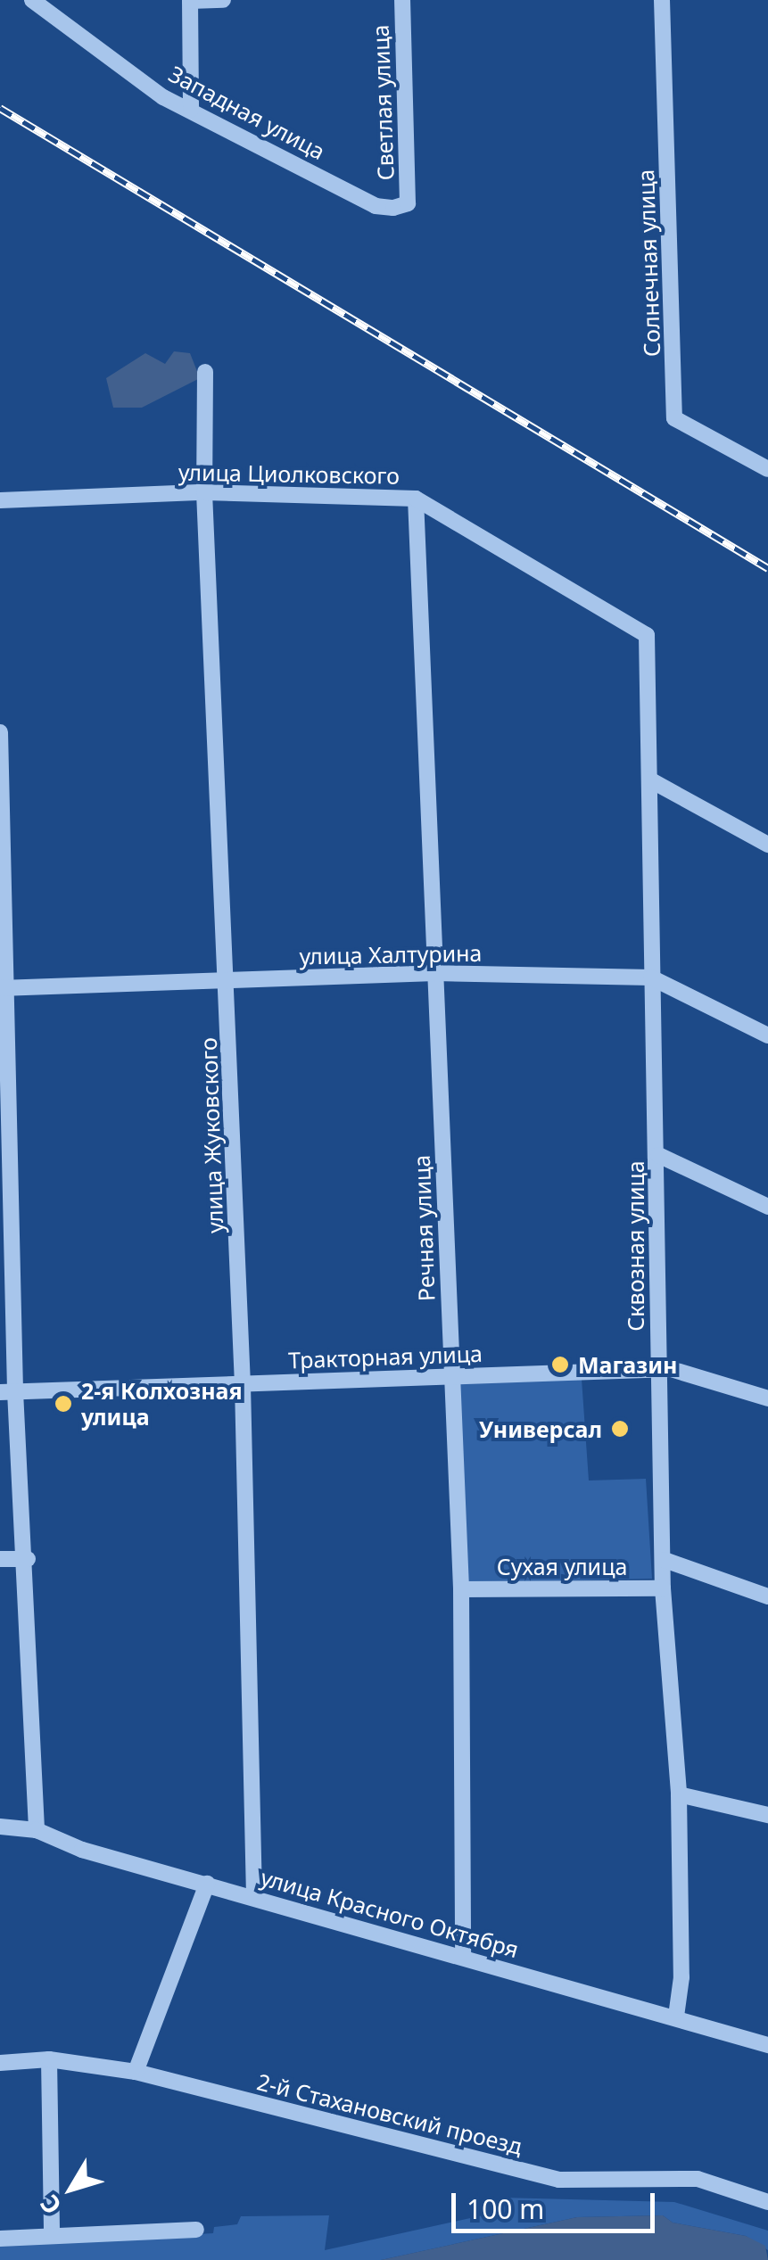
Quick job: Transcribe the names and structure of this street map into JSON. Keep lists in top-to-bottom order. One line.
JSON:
{"streets":{"street":["Светлая улица","Западная улица","Солнечная улица","улица Циолковского","улица Халтурина","улица Жуковского","Речная улица","Сквозная улица","Тракторная улица","Сухая улица","улица Красного Октября","2-й Стахановский проезд"]},"crossings":[["Светлая улица","Западная улица"],["улица Циолковского","улица Жуковского"],["улица Циолковского","Речная улица"],["улица Циолковского","Сквозная улица"],["улица Халтурина","улица Жуковского"],["улица Халтурина","Речная улица"],["улица Халтурина","Сквозная улица"],["улица Жуковского","Тракторная улица"],["улица Жуковского","улица Красного Октября"],["Речная улица","Тракторная улица"],["Речная улица","Сухая улица"],["Речная улица","улица Красного Октября"],["Сквозная улица","Тракторная улица"],["Сквозная улица","Сухая улица"],["Сквозная улица","улица Красного Октября"]],"places":["Магазин","2-я Колхозная улица","Универсал"],"scale_bar":"100 m","north":"bottom left"}
